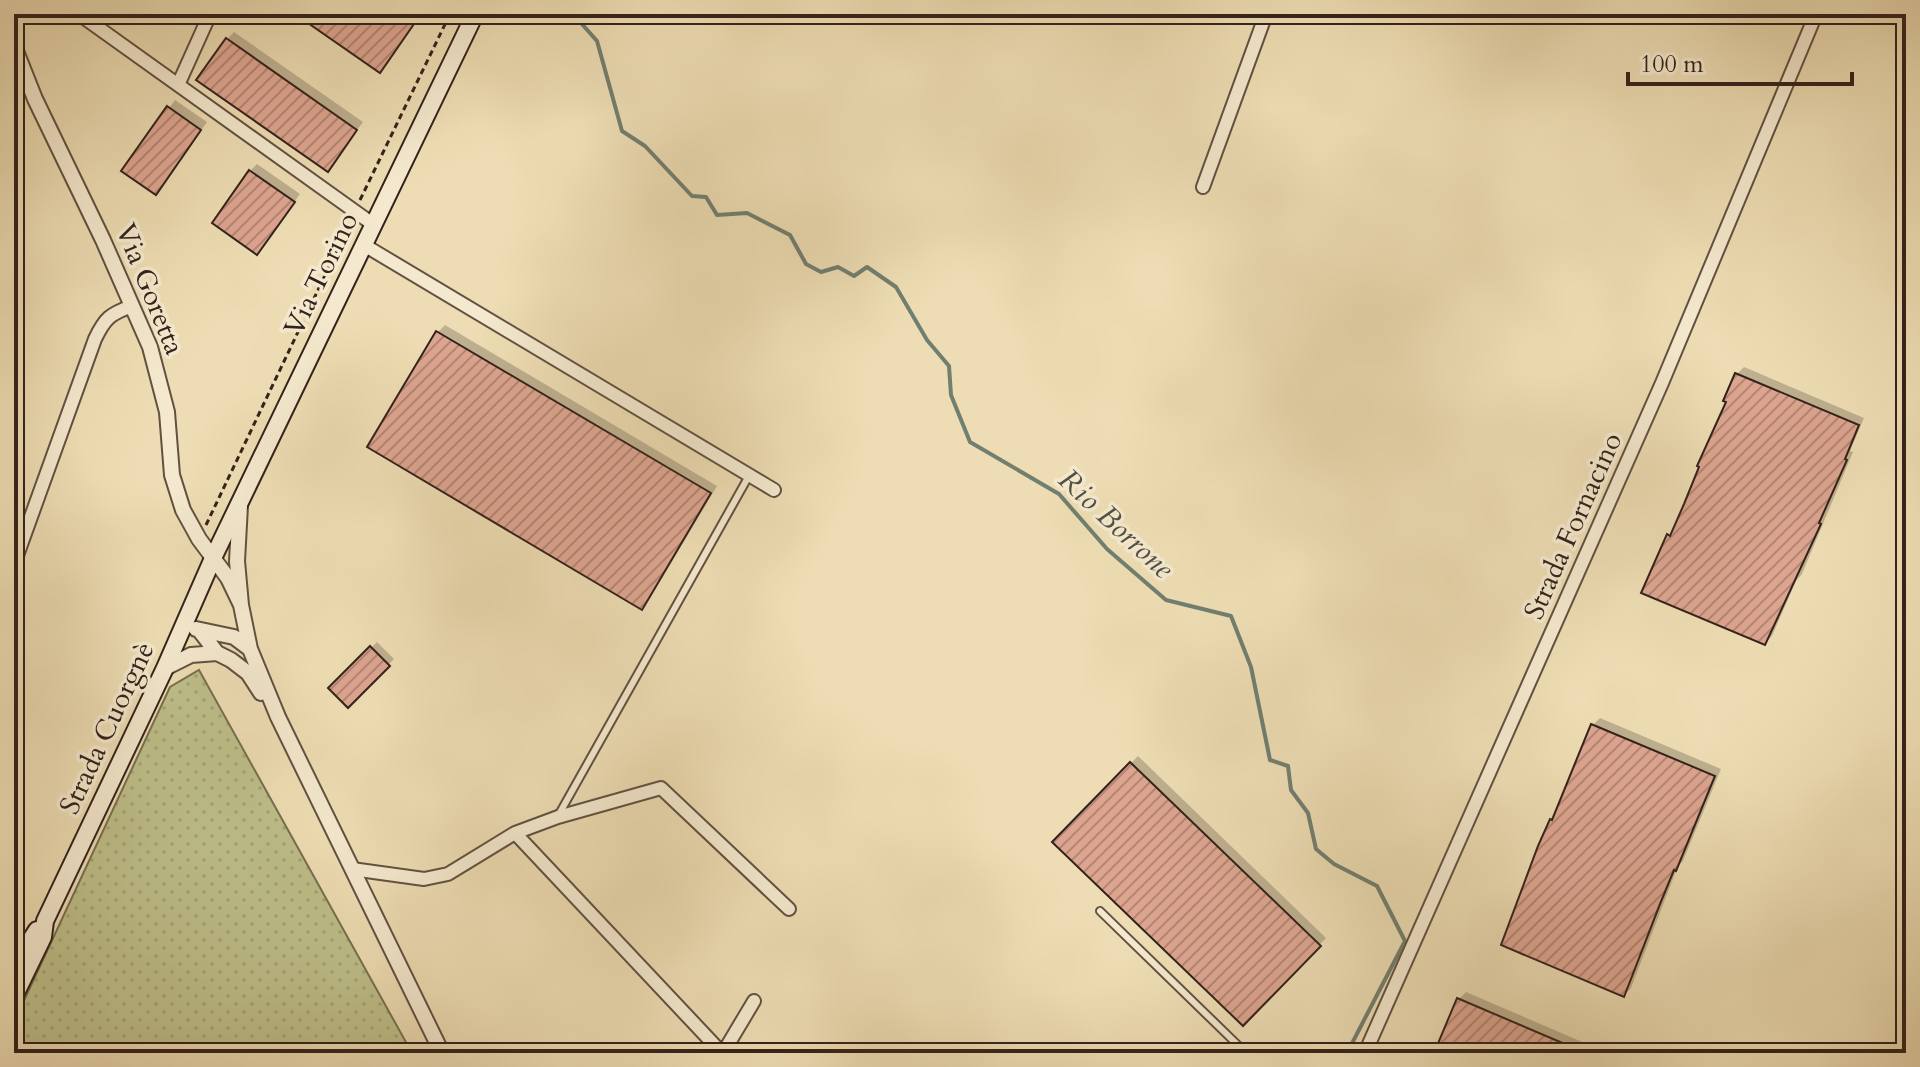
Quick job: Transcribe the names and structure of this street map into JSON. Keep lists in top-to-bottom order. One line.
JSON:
{"streets":{"main road":["Via Torino","Strada Cuorgnè"],"street":["Via Goretta","Strada Fornacino"]},"crossings":[["Via Torino","Via Goretta"],["Via Torino","Strada Cuorgnè"],["Via Goretta","Strada Cuorgnè"]],"water":["Rio Borrone"],"scale_bar":"100 m"}
